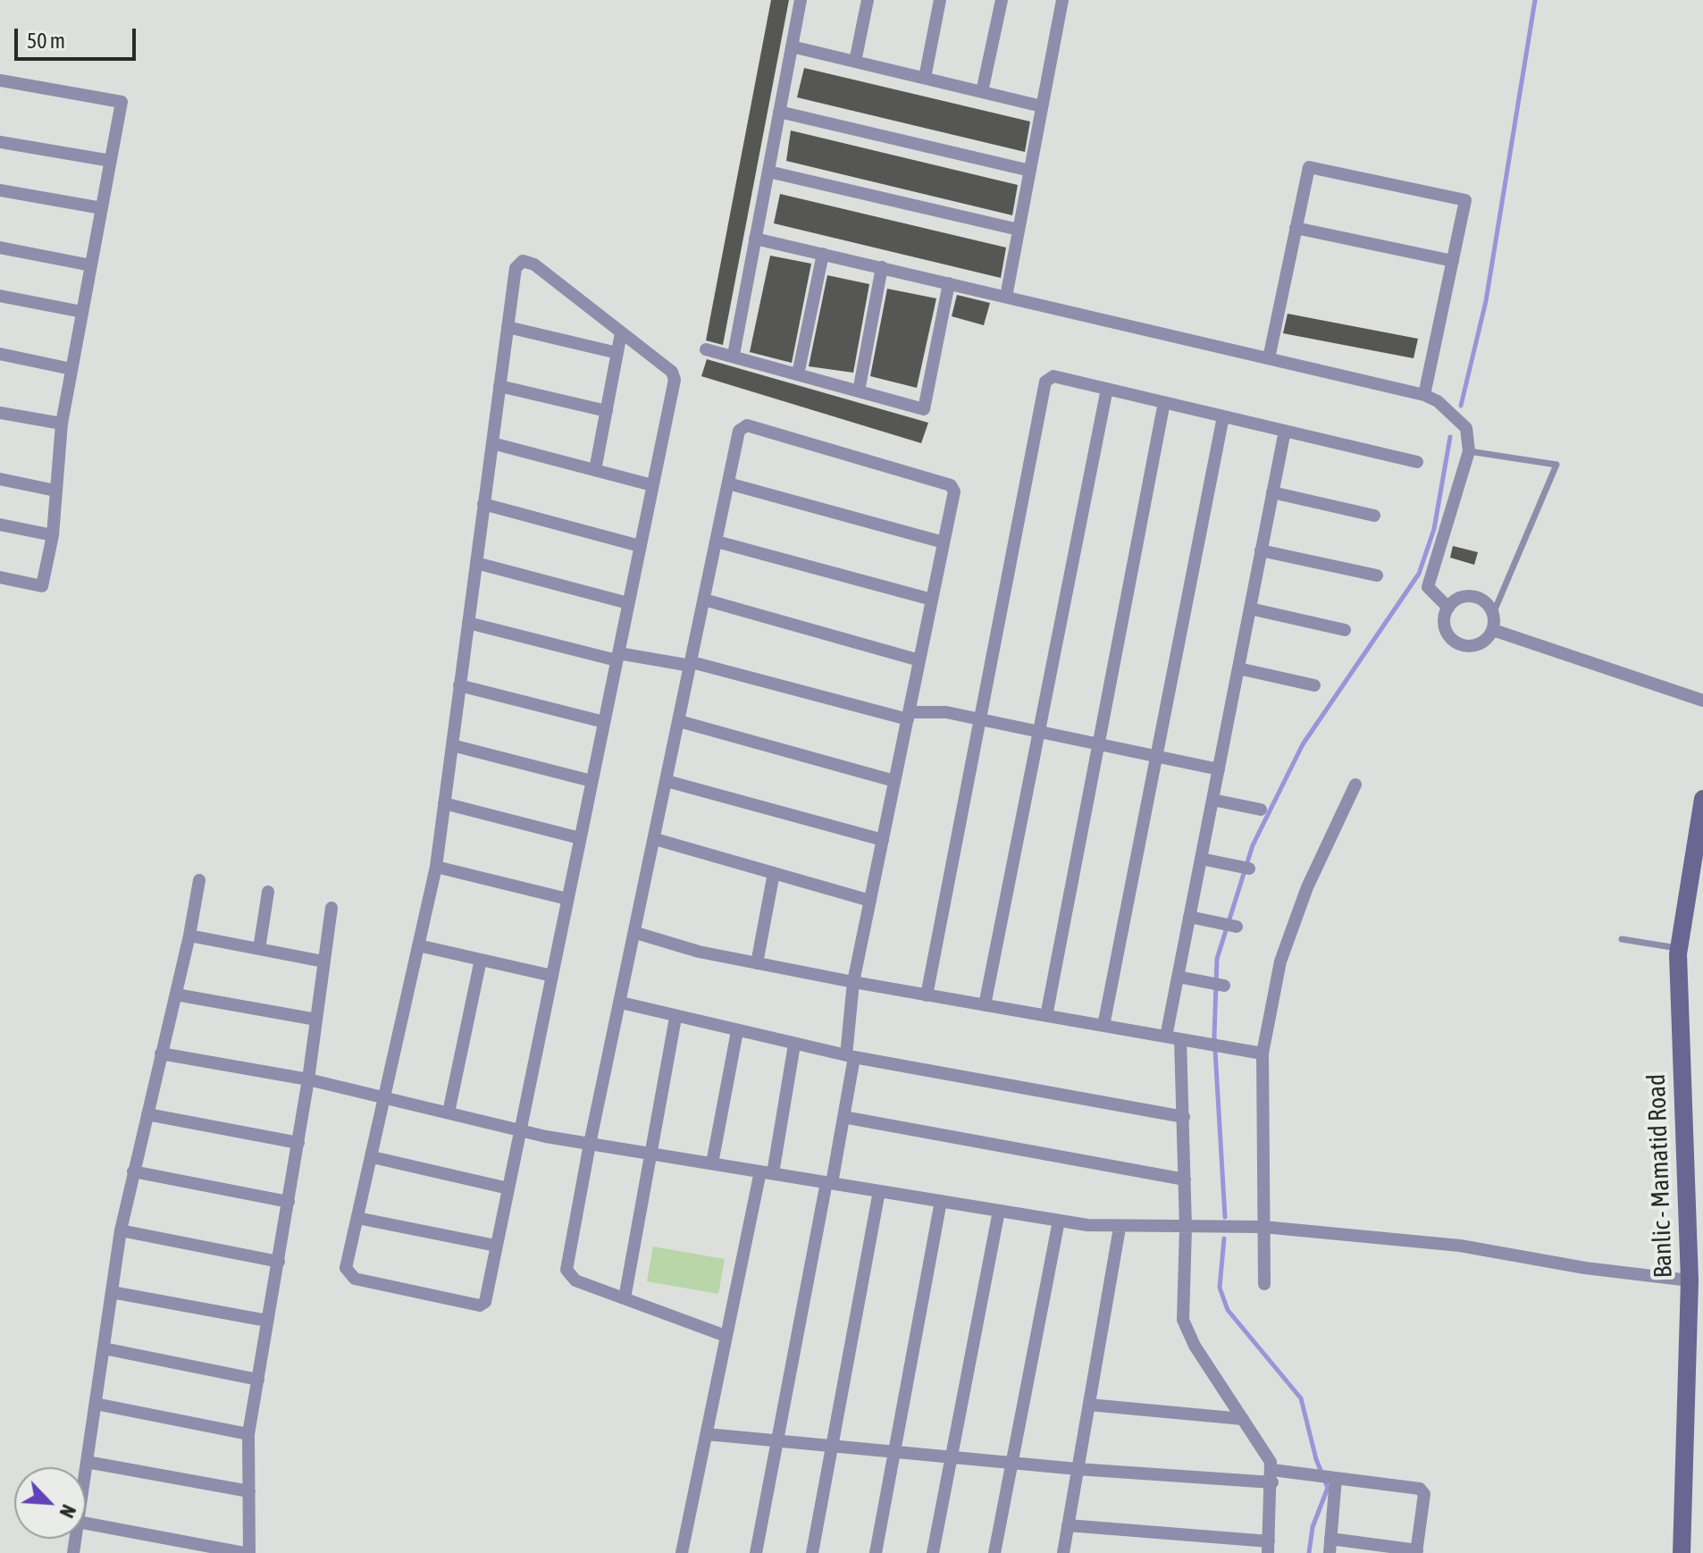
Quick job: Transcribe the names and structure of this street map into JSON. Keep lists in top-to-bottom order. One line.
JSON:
{"streets":{"main road":["Banlic - Mamatid Road"]},"scale_bar":"50 m","north":"bottom right"}
